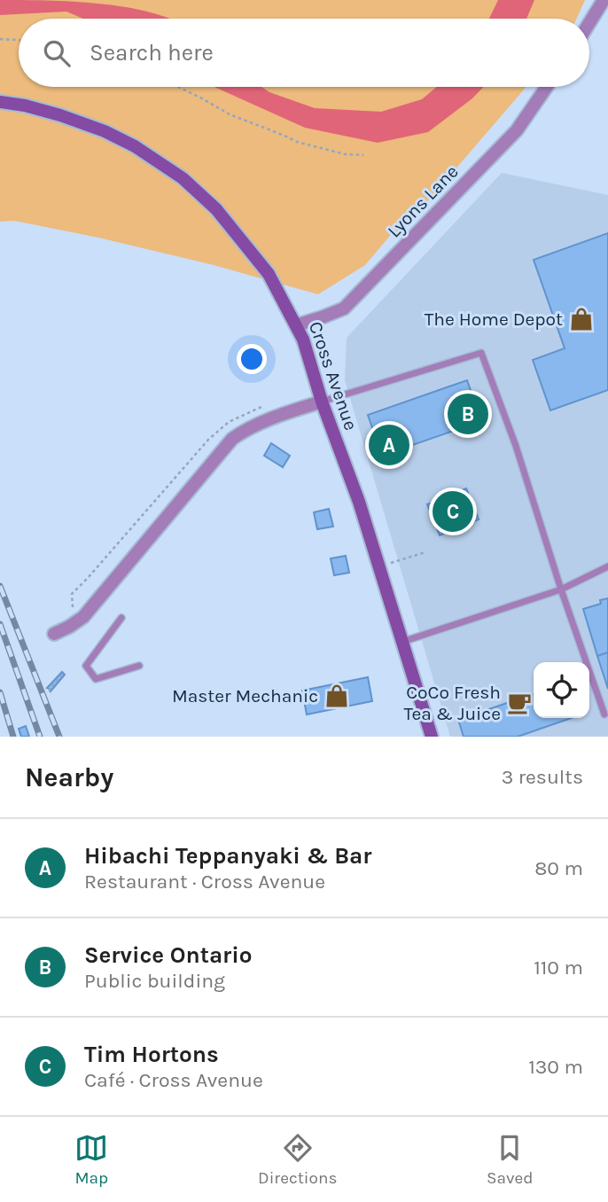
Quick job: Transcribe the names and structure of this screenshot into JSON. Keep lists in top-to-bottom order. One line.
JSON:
{"streets":{"street":["Lyons Lane","Cross Avenue"]},"crossings":[["Lyons Lane","Cross Avenue"]],"places":{"shop":["The Home Depot","Master Mechanic"],"cafe":["CoCo Fresh Tea & Juice"]},"page":{"search":"Search here","pins":["B","A","C"],"heading":["Nearby","3 results"],"list":[{"mark":"A","name":"Hibachi Teppanyaki & Bar","note":"Restaurant · Cross Avenue","value":"80 m"},{"mark":"B","name":"Service Ontario","note":"Public building","value":"110 m"},{"mark":"C","name":"Tim Hortons","note":"Café · Cross Avenue","value":"130 m"}],"nav":["Map","Directions","Saved"]}}
